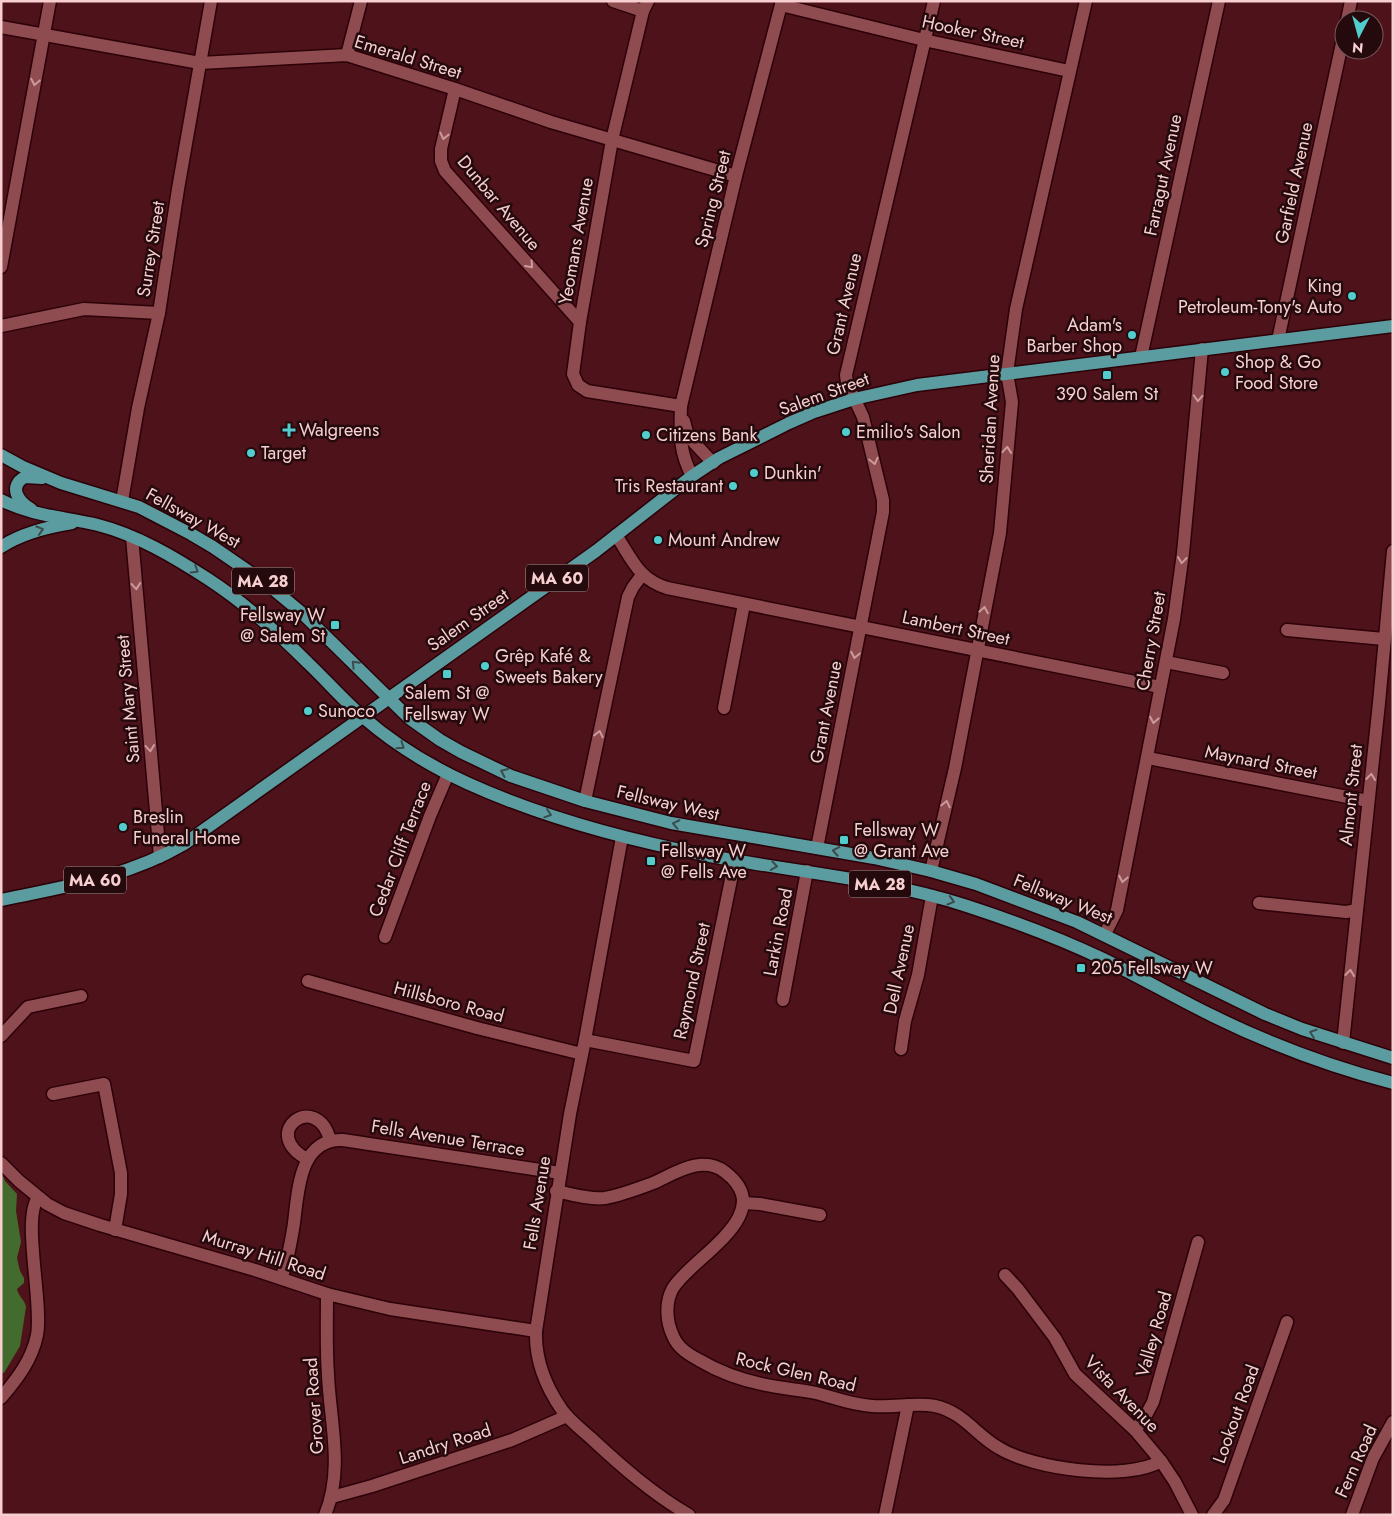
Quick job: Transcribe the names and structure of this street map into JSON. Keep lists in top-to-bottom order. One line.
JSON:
{"streets":{"main road":["Salem Street","Fellsway West","MA 60","MA 28"],"street":["Hooker Street","Emerald Street","Farragut Avenue","Garfield Avenue","Spring Street","Dunbar Avenue","Yeomans Avenue","Surrey Street","Grant Avenue","Sheridan Avenue","Lambert Street","Cherry Street","Saint Mary Street","Maynard Street","Almont Street","Cedar Cliff Terrace","Larkin Road","Dell Avenue","Raymond Street","Hillsboro Road","Fells Avenue Terrace","Fells Avenue","Murray Hill Road","Valley Road","Rock Glen Road","Vista Avenue","Grover Road","Lookout Road","Landry Road","Fern Road"]},"crossings":[["Hooker Street","Spring Street"],["Hooker Street","Grant Avenue"],["Hooker Street","Sheridan Avenue"],["Emerald Street","Spring Street"],["Emerald Street","Dunbar Avenue"],["Emerald Street","Yeomans Avenue"],["Emerald Street","Surrey Street"],["Farragut Avenue","Salem Street"],["Garfield Avenue","Salem Street"],["Spring Street","Yeomans Avenue"],["Spring Street","Salem Street"],["Dunbar Avenue","Yeomans Avenue"],["Surrey Street","Fellsway West"],["Grant Avenue","Salem Street"],["Grant Avenue","Fellsway West"],["Grant Avenue","Lambert Street"],["Salem Street","Sheridan Avenue"],["Salem Street","Fellsway West"],["Salem Street","MA 60"],["Salem Street","MA 28"],["Salem Street","Lambert Street"],["Salem Street","Cherry Street"],["Salem Street","Saint Mary Street"],["Sheridan Avenue","Fellsway West"],["Sheridan Avenue","Lambert Street"],["Fellsway West","Cherry Street"],["Fellsway West","Almont Street"],["MA 60","Saint Mary Street"],["MA 28","Saint Mary Street"],["MA 28","Cedar Cliff Terrace"],["MA 28","Larkin Road"],["MA 28","Dell Avenue"],["MA 28","Raymond Street"],["MA 28","Fells Avenue"],["Lambert Street","Cherry Street"],["Cherry Street","Maynard Street"],["Maynard Street","Almont Street"],["Raymond Street","Fells Avenue"],["Hillsboro Road","Fells Avenue"],["Fells Avenue Terrace","Fells Avenue"],["Fells Avenue","Murray Hill Road"],["Fells Avenue","Landry Road"],["Murray Hill Road","Grover Road"],["Valley Road","Vista Avenue"],["Rock Glen Road","Vista Avenue"],["Grover Road","Landry Road"]],"one_way":["Dunbar Avenue","Grant Avenue","Sheridan Avenue","Cherry Street","Saint Mary Street","Almont Street"],"places":{"other":["King Petroleum-Tony's Auto","Adam's Barber Shop","Shop & Go Food Store","Emilio's Salon","Citizens Bank","Target","Dunkin'","Tris Restaurant","Mount Andrew","Grêp Kafé & Sweets Bakery","Sunoco","Breslin Funeral Home"],"transit":["390 Salem St","Fellsway W @ Salem St","Salem St @ Fellsway W","Fellsway W @ Grant Ave","Fellsway W @ Fells Ave","205 Fellsway W"],"health":["Walgreens"]},"north":"bottom"}
